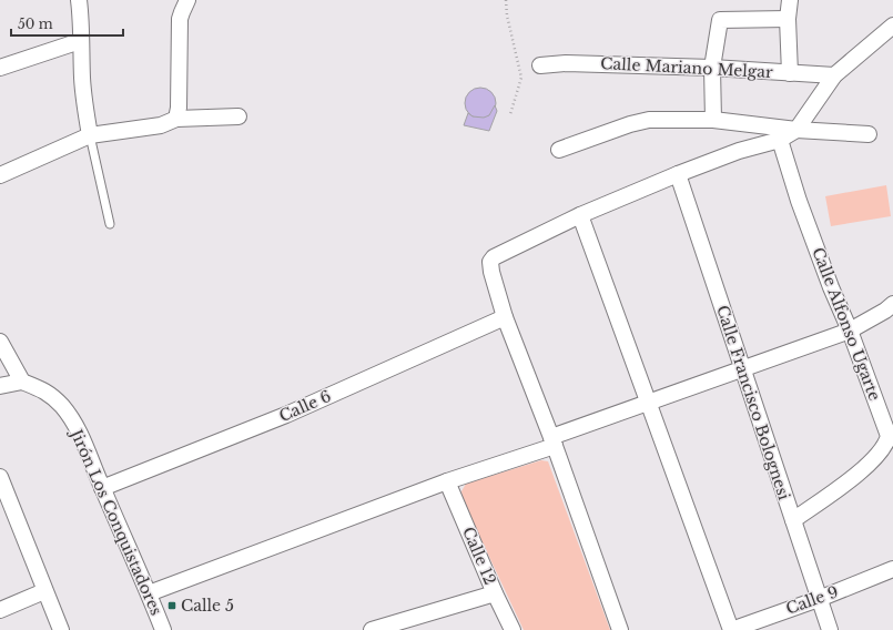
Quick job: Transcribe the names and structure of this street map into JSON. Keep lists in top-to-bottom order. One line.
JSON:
{"streets":{"street":["Calle Mariano Melgar","Calle Alfonso Ugarte","Calle Francisco Bolognesi","Calle 6","Jirón Los Conquistadores","Calle 12","Calle 9"]},"crossings":[["Calle Alfonso Ugarte","Calle Francisco Bolognesi"],["Calle Francisco Bolognesi","Calle 9"],["Calle 6","Jirón Los Conquistadores"]],"places":{"transit":["Calle 5"]},"scale_bar":"50 m"}
